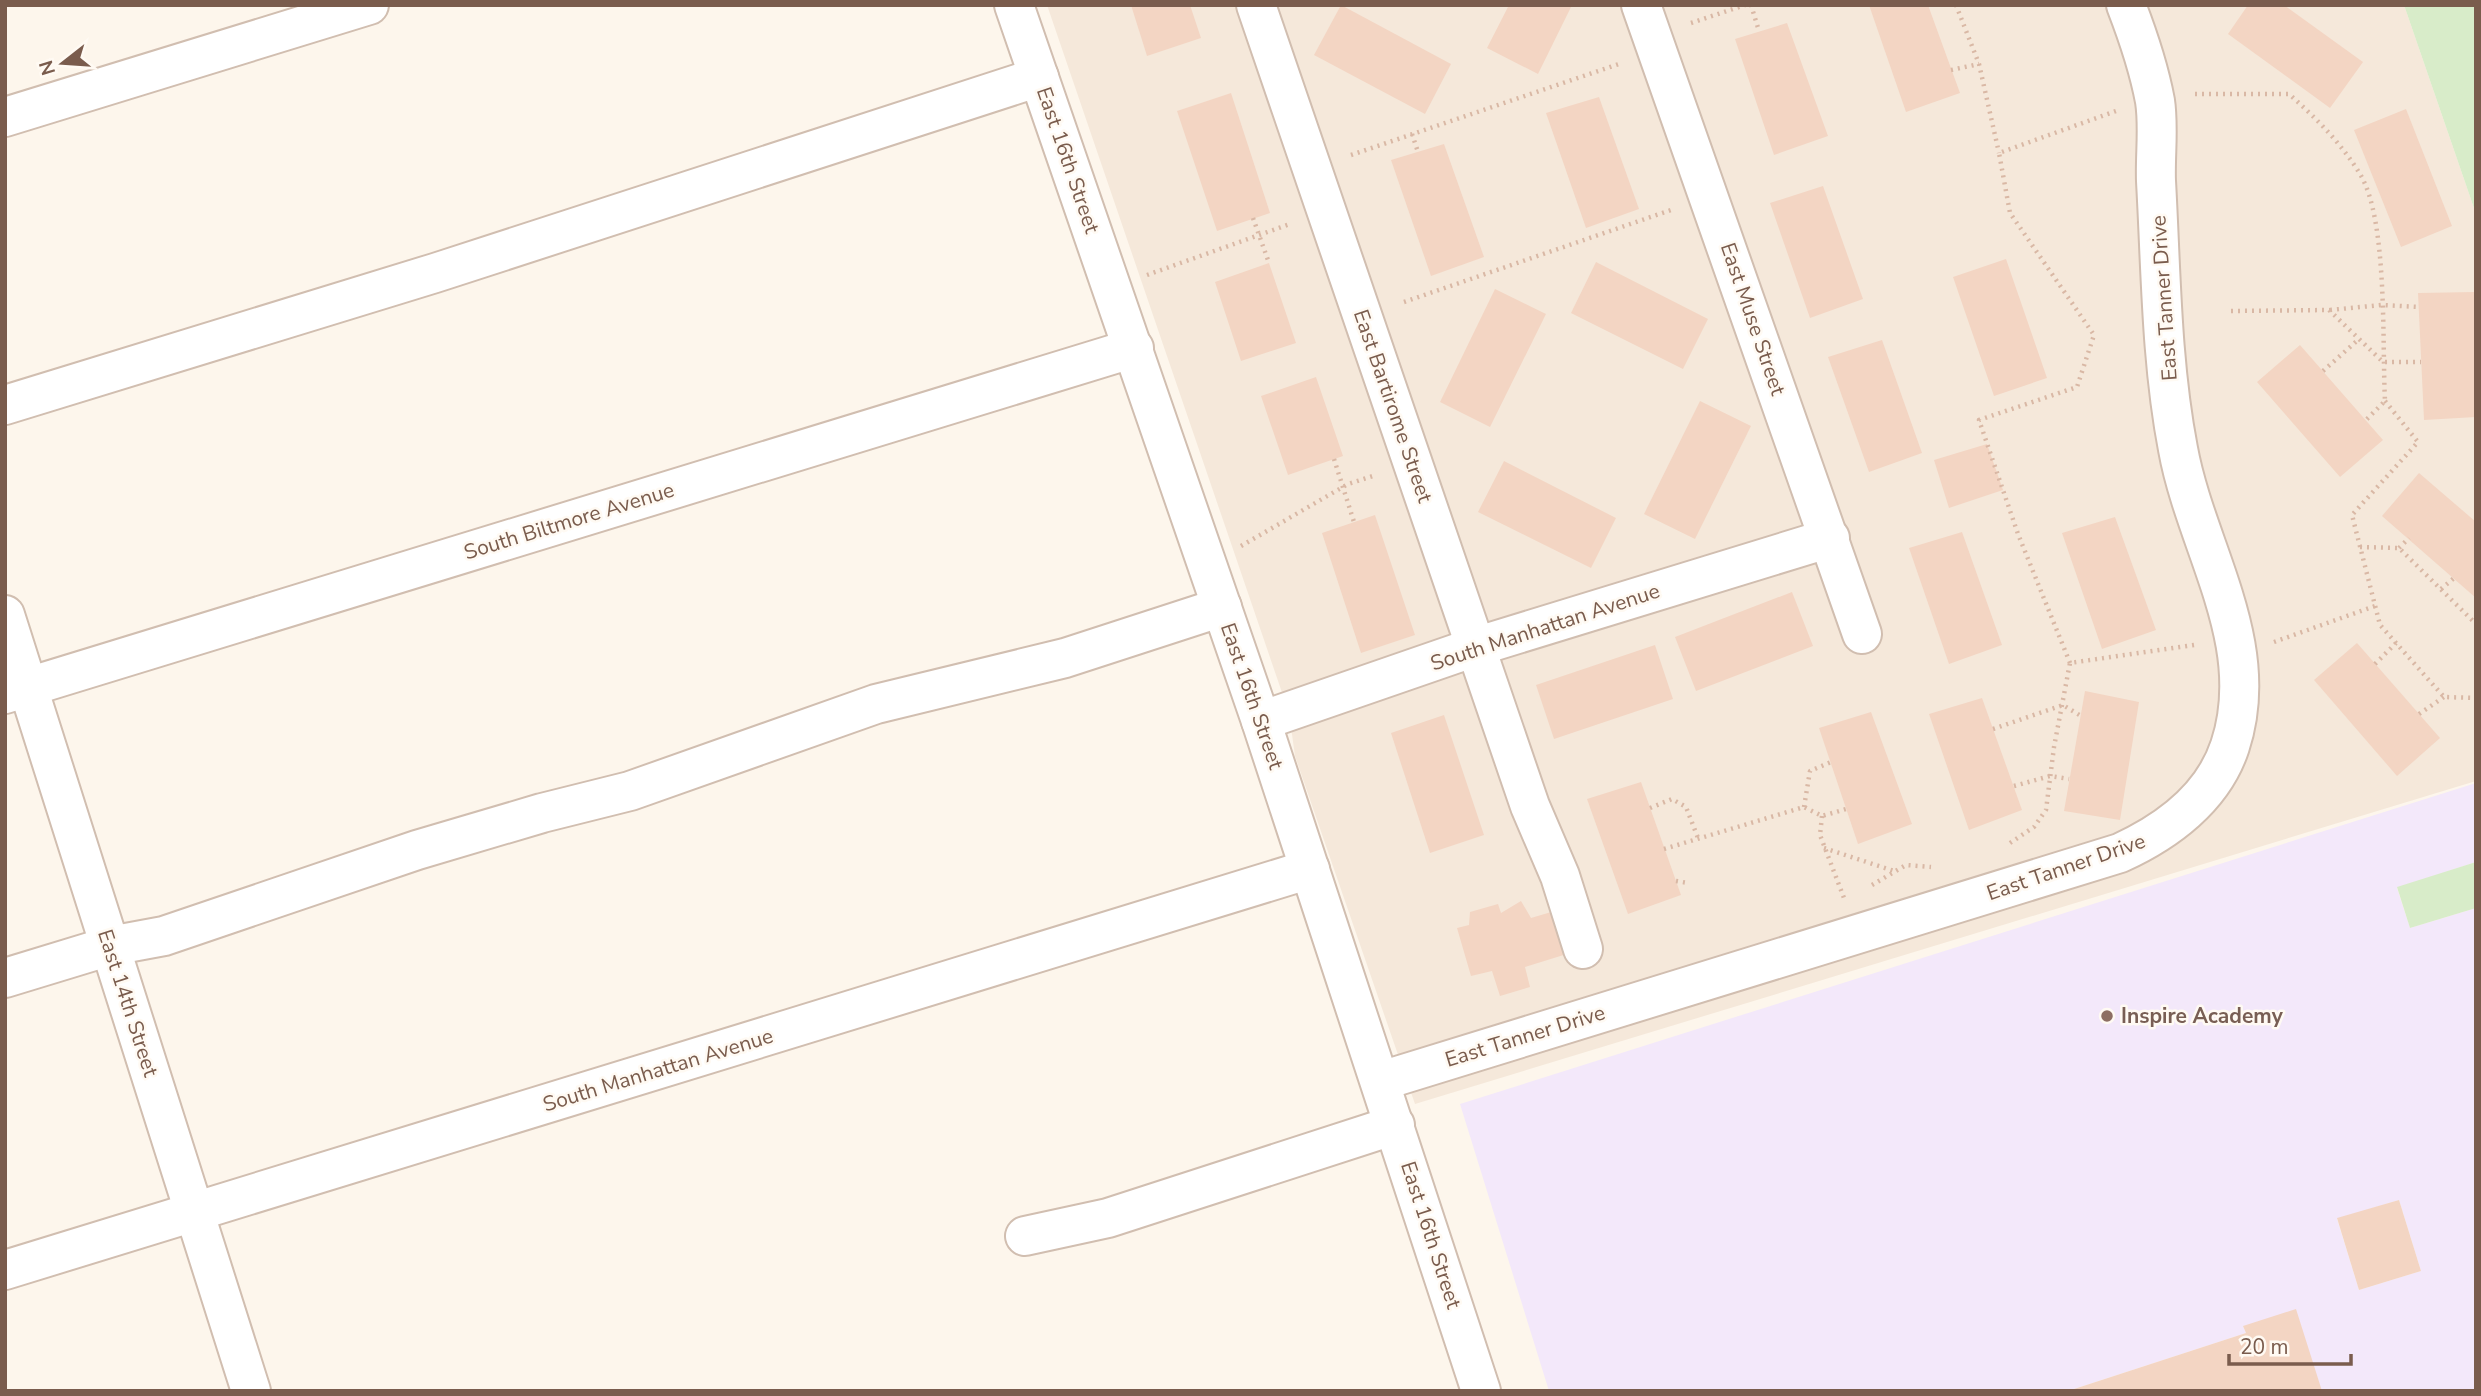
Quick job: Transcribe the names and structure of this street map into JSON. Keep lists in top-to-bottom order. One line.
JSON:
{"streets":{"street":["East 16th Street","East Tanner Drive","East Muse Street","East Bartirome Street","South Biltmore Avenue","South Manhattan Avenue","East 14th Street"]},"crossings":[["East 16th Street","East Tanner Drive"],["East 16th Street","South Biltmore Avenue"],["East 16th Street","South Manhattan Avenue"],["East Muse Street","South Manhattan Avenue"],["East Bartirome Street","South Manhattan Avenue"],["South Biltmore Avenue","East 14th Street"],["South Manhattan Avenue","East 14th Street"]],"places":["Inspire Academy"],"scale_bar":"20 m","north":"left"}
